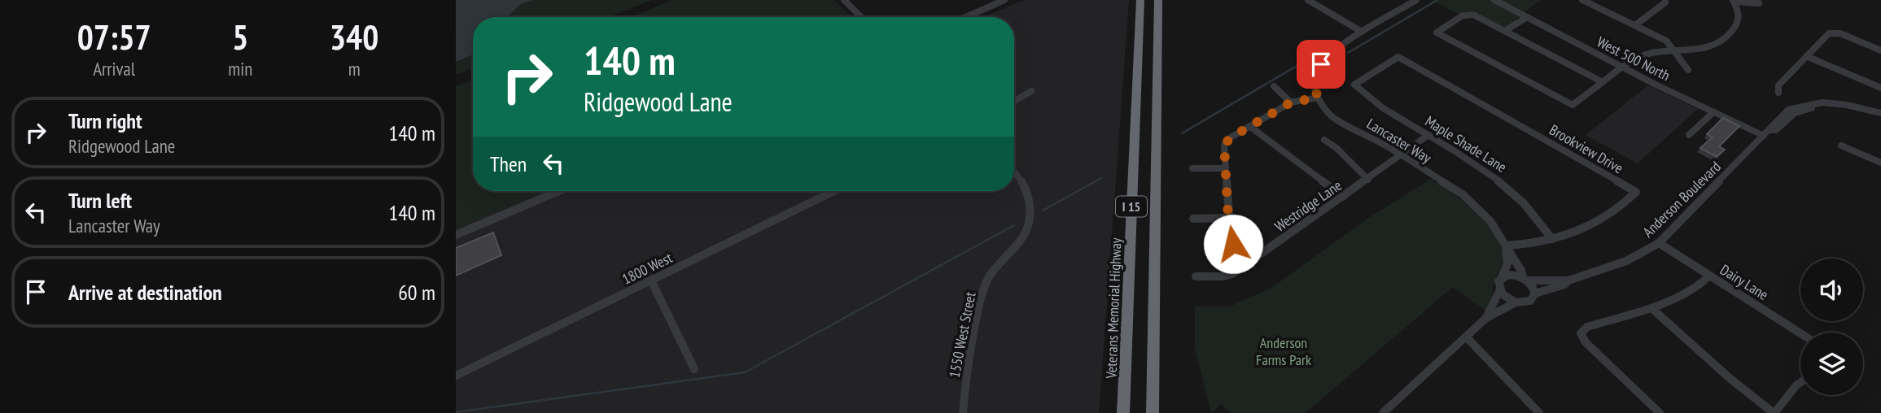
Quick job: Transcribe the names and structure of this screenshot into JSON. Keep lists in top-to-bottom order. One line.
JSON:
{"streets":{"highway":["I 15","Veterans Memorial Highway"],"street":["West 500 North","Lancaster Way","Maple Shade Lane","Brookview Drive","Anderson Boulevard","Westridge Lane","1800 West","Dairy Lane","1550 West Street"]},"crossings":[["West 500 North","Anderson Boulevard"],["Lancaster Way","Brookview Drive"],["Lancaster Way","Anderson Boulevard"],["Lancaster Way","Westridge Lane"],["Maple Shade Lane","Brookview Drive"],["Maple Shade Lane","Westridge Lane"],["Anderson Boulevard","Dairy Lane"]],"parks":["Anderson Farms Park"],"page":{"eta":["07:57","Arrival","5","min","340","m"],"turn":["140 m","Ridgewood Lane"],"list":[{"name":"Turn right","note":"Ridgewood Lane","value":"140 m"},{"name":"Turn left","note":"Lancaster Way","value":"140 m"},{"name":"Arrive at destination","value":"60 m"}],"then":"Then"}}
